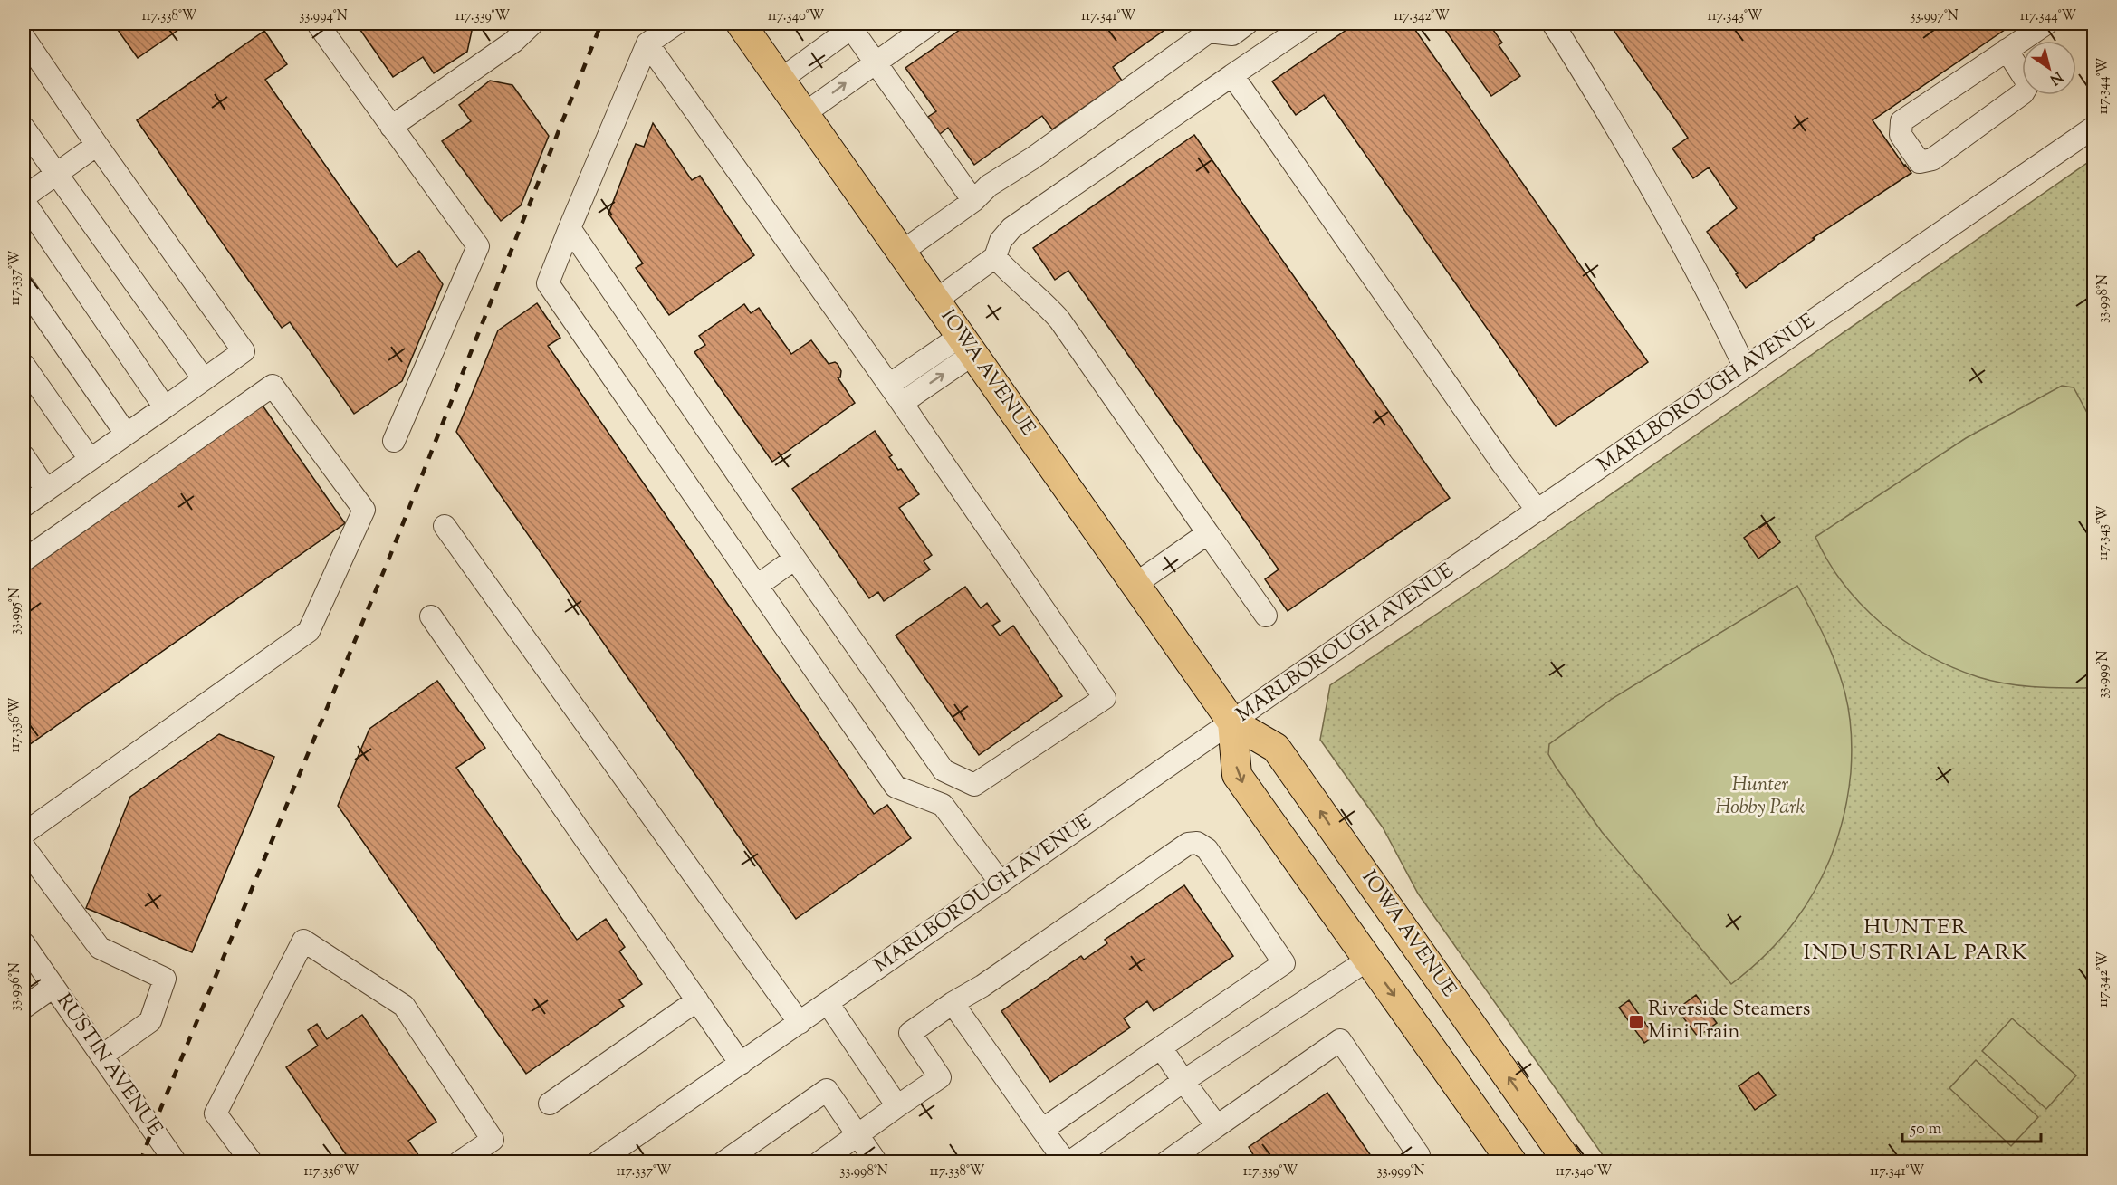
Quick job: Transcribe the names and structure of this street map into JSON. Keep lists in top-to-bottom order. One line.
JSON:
{"streets":{"main road":["IOWA AVENUE"],"street":["MARLBOROUGH AVENUE","RUSTIN AVENUE"]},"crossings":[["IOWA AVENUE","MARLBOROUGH AVENUE"]],"districts":["HUNTER INDUSTRIAL PARK"],"parks":["Hunter Hobby Park"],"places":{"transit":["Riverside Steamers Mini Train"]},"scale_bar":"50 m","north":"bottom right","coordinates":["117.338°W","33.994°N","117.339°W","117.340°W","117.341°W","117.342°W","117.343°W","33.997°N","117.344°W","117.337°W","33.998°N","33.995°N","33.999°N","117.336°W","33.996°N"]}
